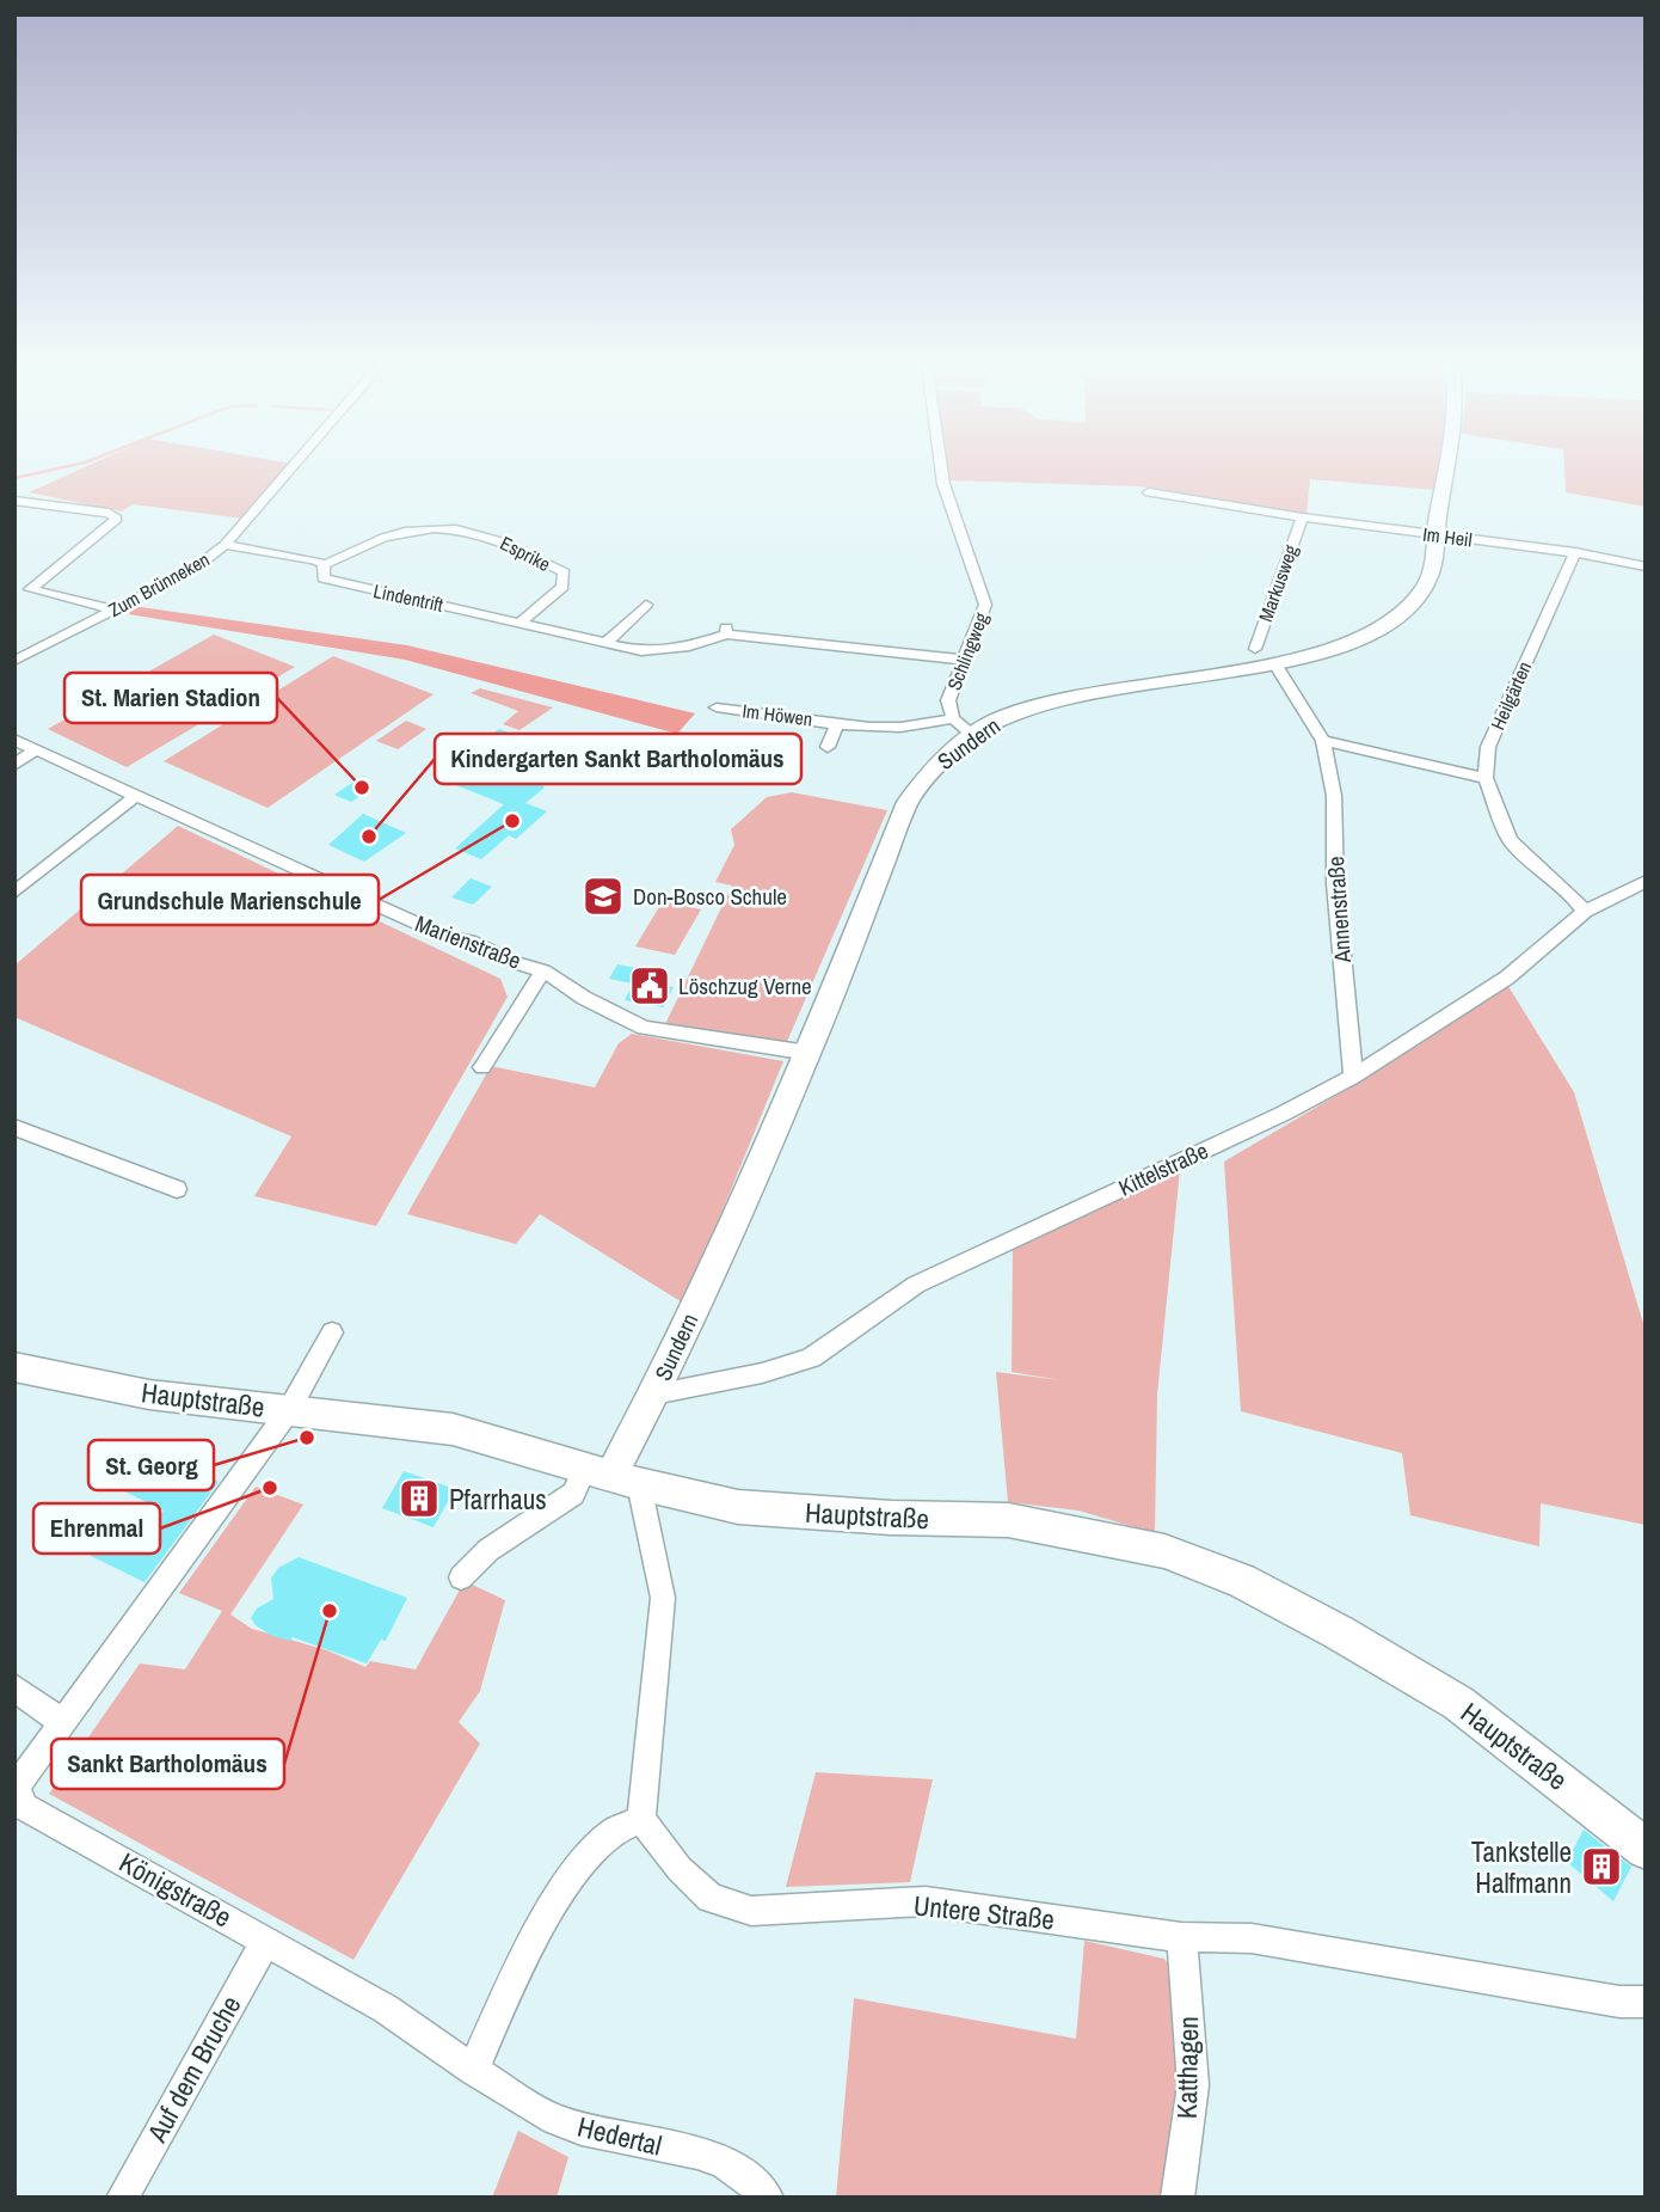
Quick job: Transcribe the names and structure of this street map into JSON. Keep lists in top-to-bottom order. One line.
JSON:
{"streets":{"street":["Im Heil","Esprike","Markusweg","Zum Brünneken","Lindentrift","Schlingweg","Heilgärten","Im Höwen","Sundern","Annenstraße","Marienstraße","Kittelstraße","Hauptstraße","Königstraße","Untere Straße","Katthagen","Auf dem Bruche","Hedertal"]},"crossings":[["Im Heil","Markusweg"],["Im Heil","Heilgärten"],["Im Heil","Sundern"],["Esprike","Lindentrift"],["Zum Brünneken","Lindentrift"],["Lindentrift","Schlingweg"],["Schlingweg","Im Höwen"],["Schlingweg","Sundern"],["Sundern","Annenstraße"],["Sundern","Marienstraße"],["Sundern","Kittelstraße"],["Sundern","Hauptstraße"],["Annenstraße","Kittelstraße"],["Hauptstraße","Königstraße"],["Königstraße","Auf dem Bruche"],["Königstraße","Hedertal"],["Untere Straße","Katthagen"]],"places":{"other":["St. Marien Stadion","Grundschule Marienschule","Kindergarten Sankt Bartholomäus","St. Georg","Ehrenmal","Sankt Bartholomäus"],"school or university":["Don-Bosco Schule"],"public building":["Löschzug Verne"],"building":["Pfarrhaus","Tankstelle Halfmann"]}}
